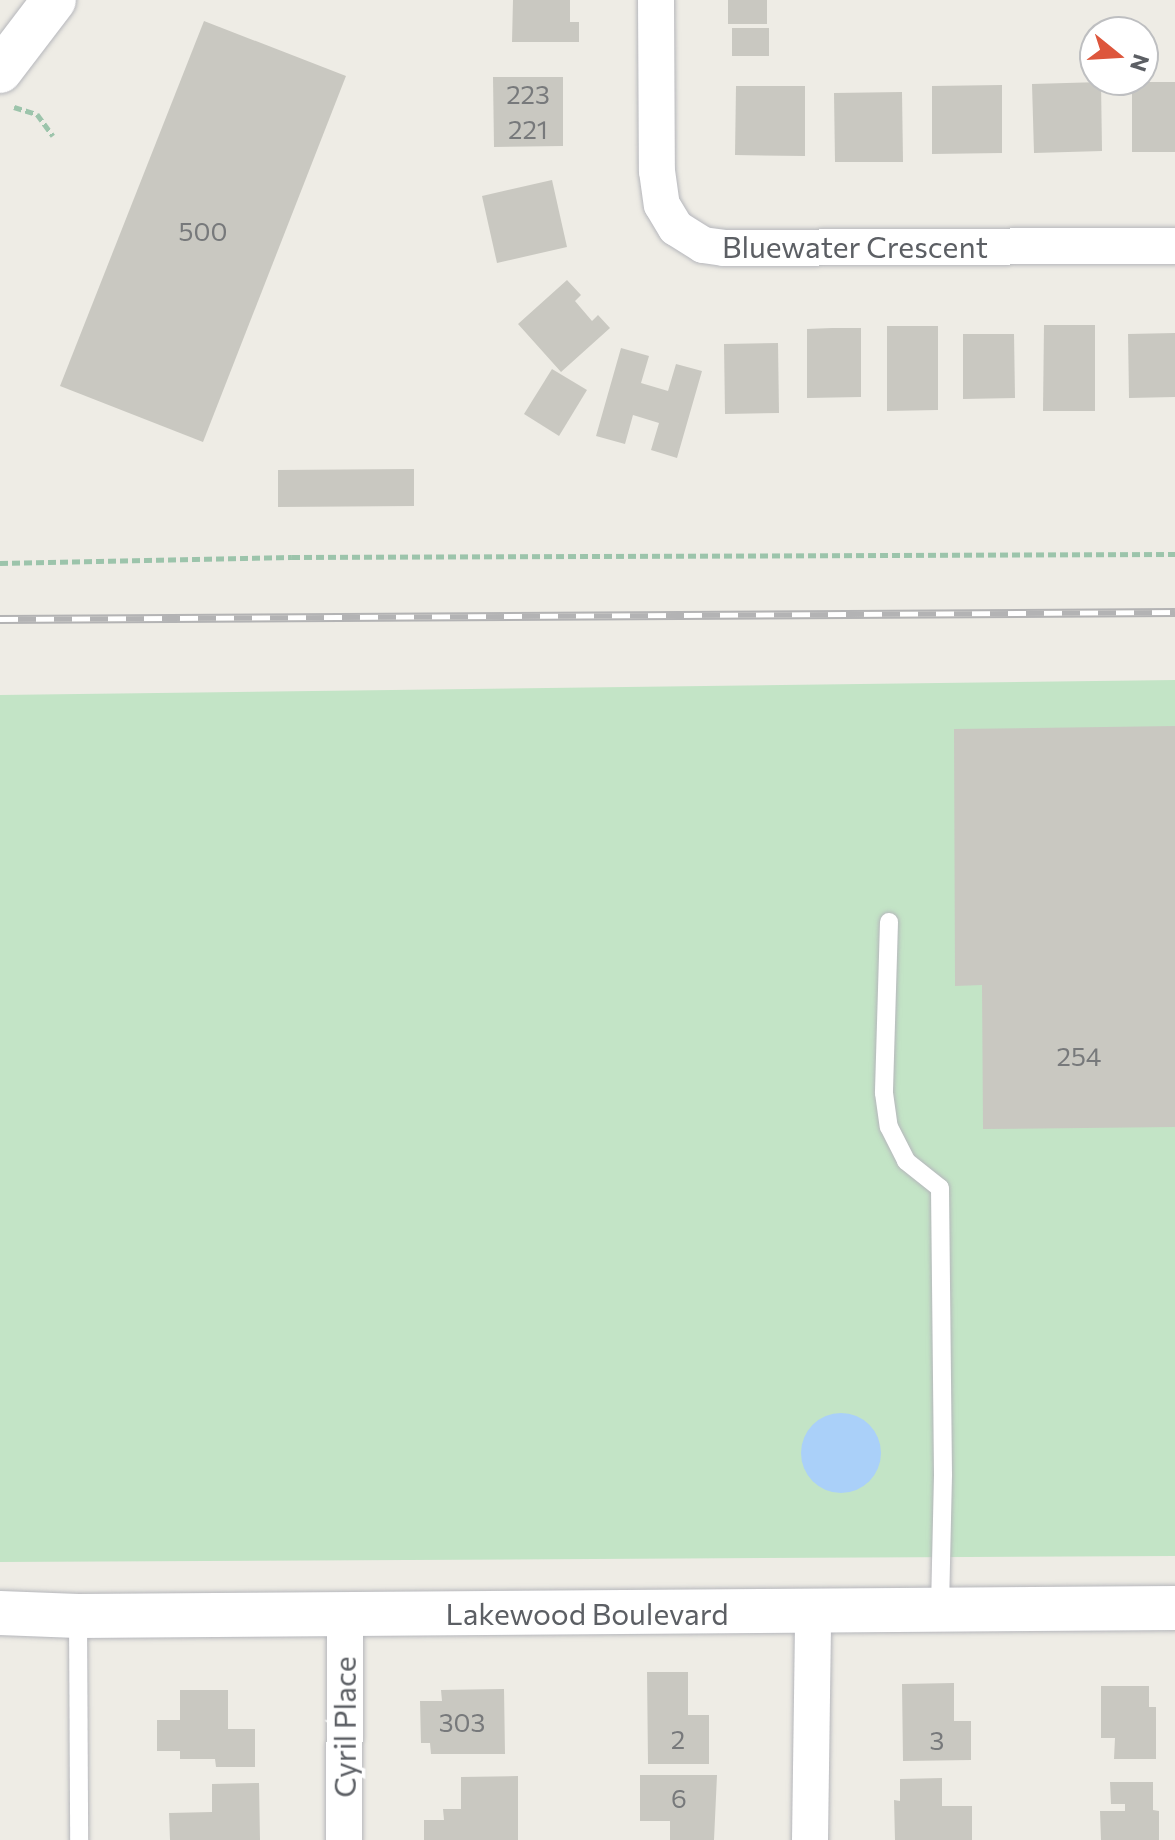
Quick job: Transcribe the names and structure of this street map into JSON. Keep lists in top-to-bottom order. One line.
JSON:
{"streets":{"street":["Bluewater Crescent","Lakewood Boulevard","Cyril Place"]},"crossings":[["Lakewood Boulevard","Cyril Place"]],"house_numbers":["223","221","500","254","303","2","3","6"],"north":"right"}
